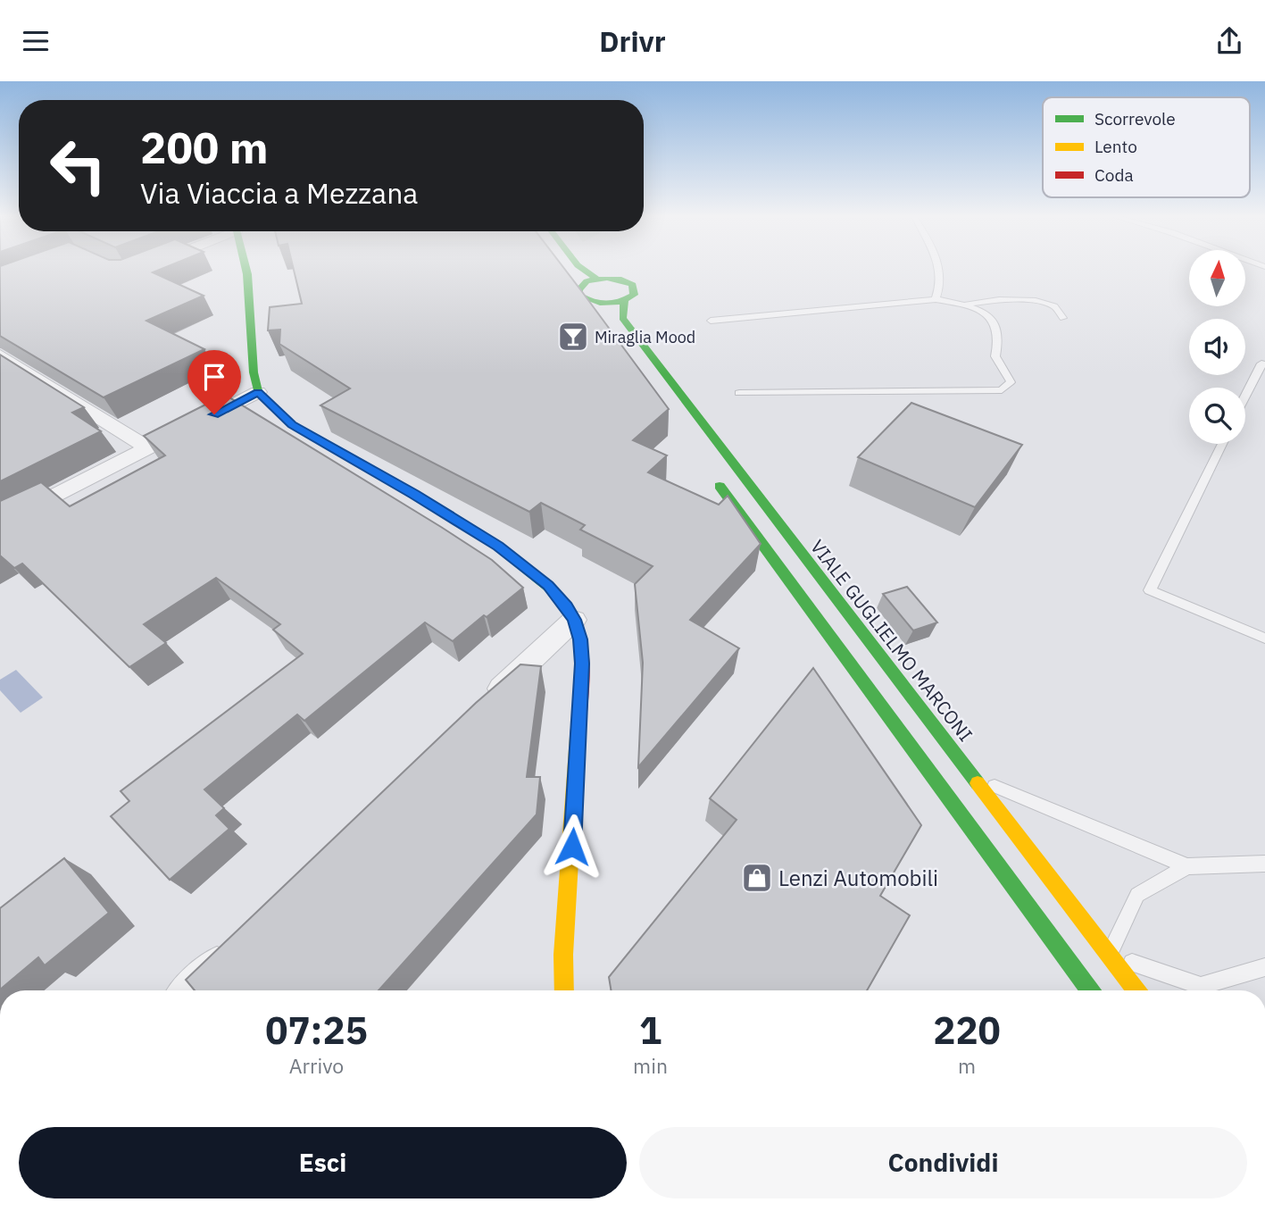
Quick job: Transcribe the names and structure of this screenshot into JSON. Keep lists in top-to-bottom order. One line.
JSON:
{"streets":{"main road":["VIALE GUGLIELMO MARCONI"]},"places":{"bar":["Miraglia Mood"],"shop":["Lenzi Automobili"]},"legend":["Scorrevole","Lento","Coda"],"north":"top","page":{"header":"Drivr","turn":["200 m","Via Viaccia a Mezzana"],"eta":["07:25","Arrivo","1","min","220","m"],"buttons":["Esci","Condividi"]}}
